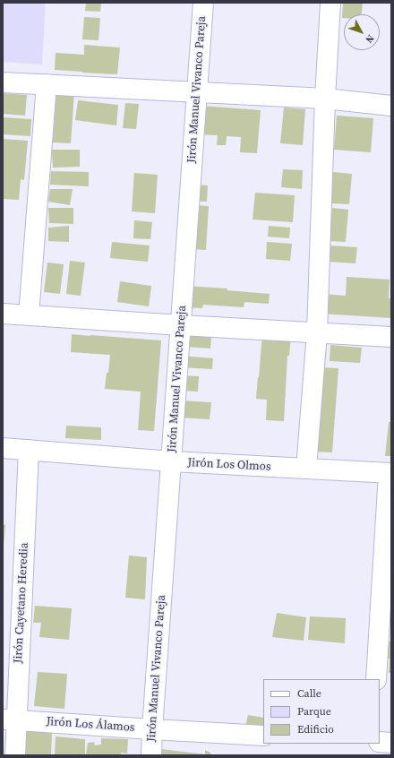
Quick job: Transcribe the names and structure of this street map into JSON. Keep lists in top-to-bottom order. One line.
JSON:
{"streets":{"street":["Jirón Manuel Vivanco Pareja","Jirón Los Olmos","Jirón Cayetano Heredia","Jirón Los Álamos"]},"crossings":[["Jirón Manuel Vivanco Pareja","Jirón Los Olmos"],["Jirón Manuel Vivanco Pareja","Jirón Los Álamos"],["Jirón Los Olmos","Jirón Cayetano Heredia"],["Jirón Cayetano Heredia","Jirón Los Álamos"]],"legend":["Calle","Parque","Edificio"],"north":"bottom right"}
